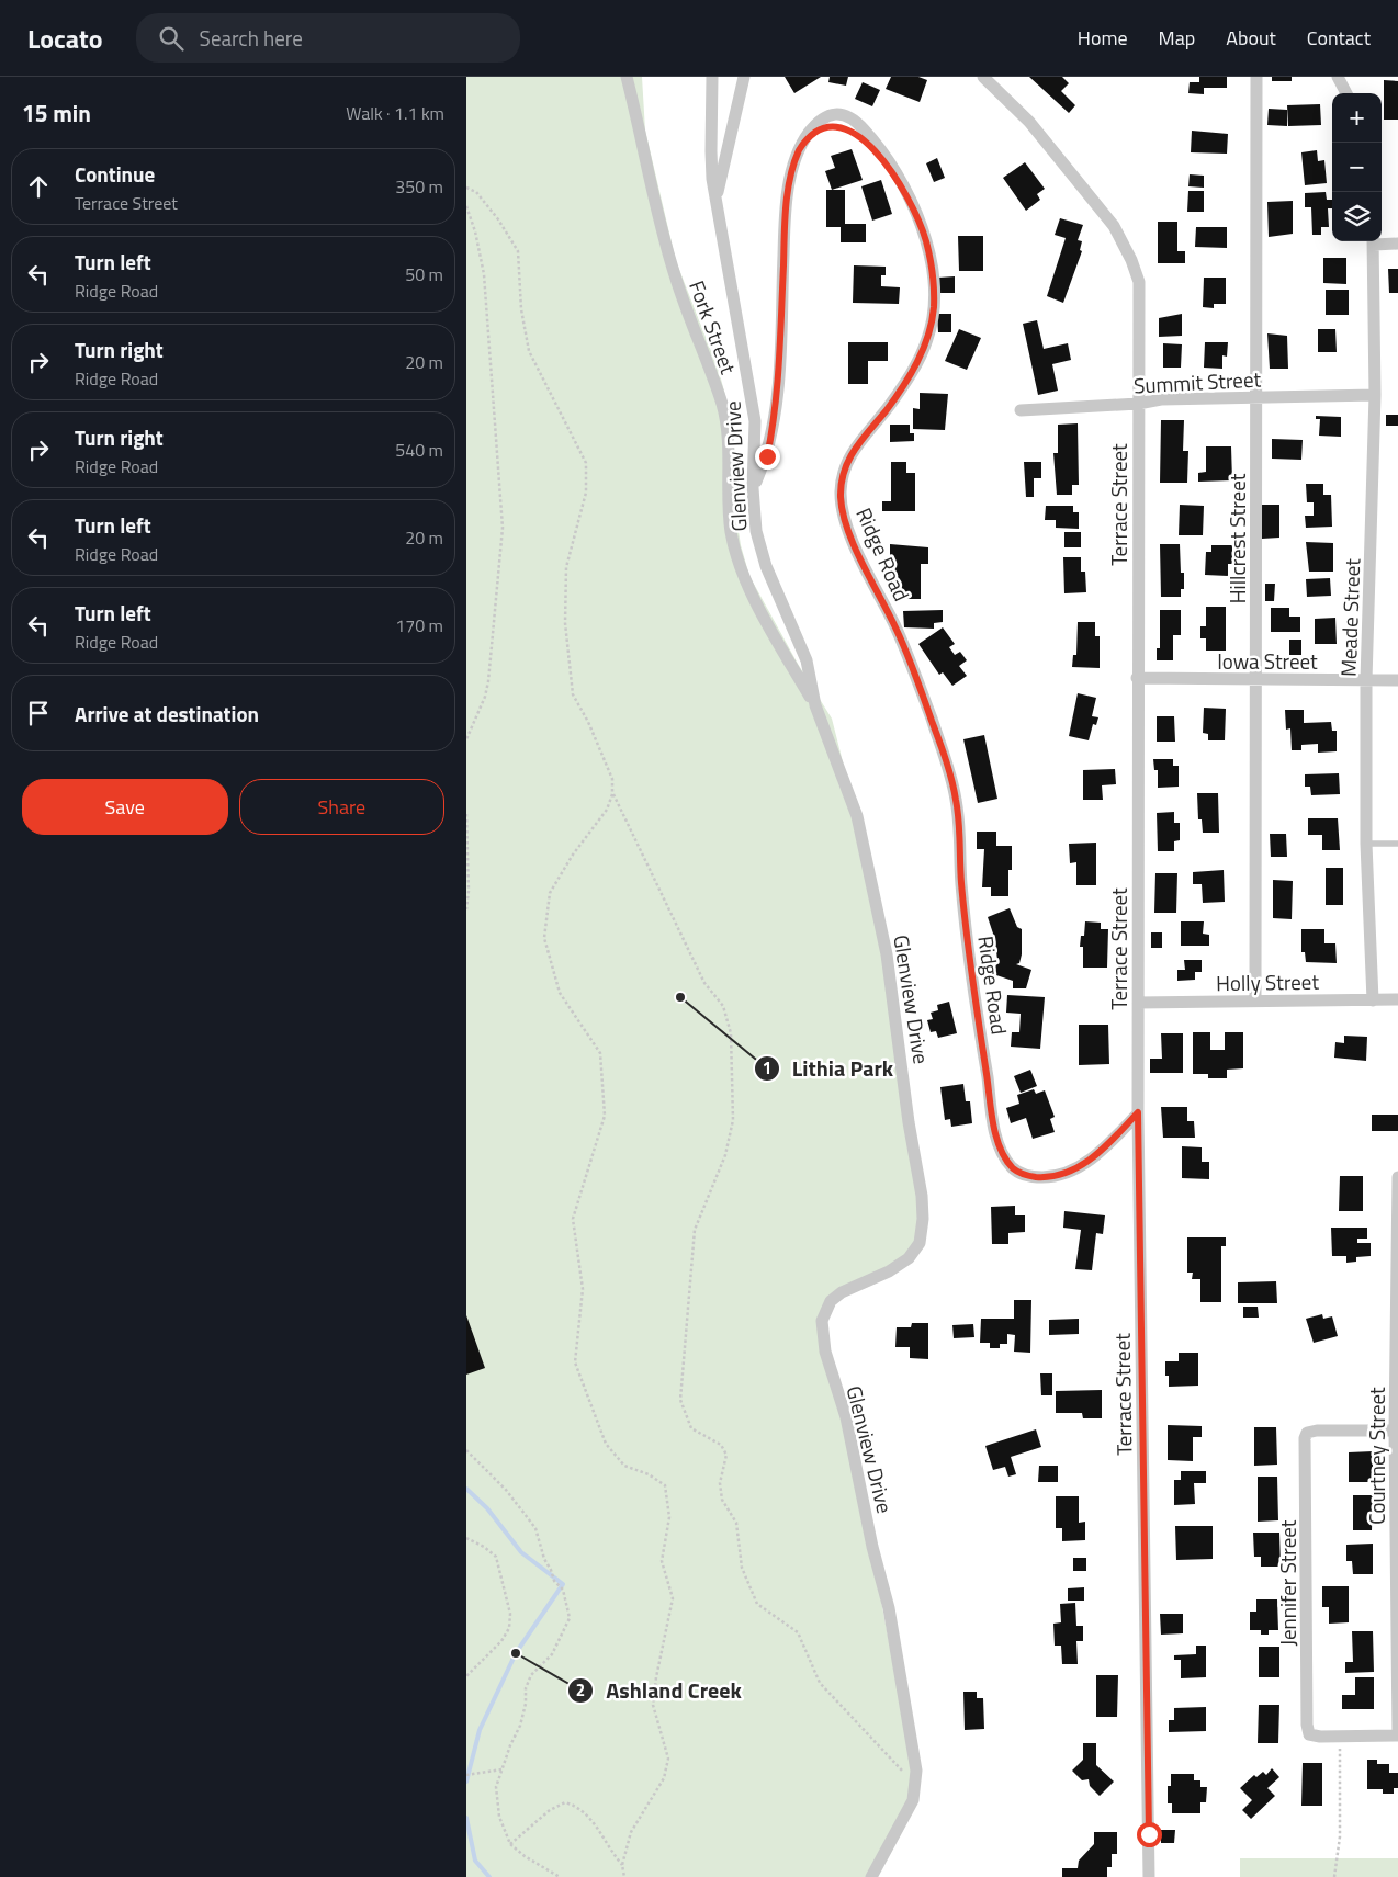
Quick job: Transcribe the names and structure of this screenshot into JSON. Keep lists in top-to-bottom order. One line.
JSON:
{"streets":{"street":["Fork Street","Summit Street","Glenview Drive","Terrace Street","Hillcrest Street","Ridge Road","Meade Street","Iowa Street","Holly Street","Courtney Street","Jennifer Street"]},"crossings":[["Fork Street","Glenview Drive"],["Summit Street","Terrace Street"],["Summit Street","Hillcrest Street"],["Summit Street","Meade Street"],["Glenview Drive","Ridge Road"],["Terrace Street","Ridge Road"],["Terrace Street","Iowa Street"],["Terrace Street","Holly Street"],["Hillcrest Street","Iowa Street"],["Hillcrest Street","Holly Street"],["Meade Street","Iowa Street"],["Meade Street","Holly Street"],["Courtney Street","Jennifer Street"]],"places":["Lithia Park","Ashland Creek"],"page":{"header":"Locato","search":"Search here","nav":["Home","Map","About","Contact"],"heading":["15 min","Walk · 1.1 km"],"map_buttons":["+","−"],"list":[["Continue","Terrace Street","350 m"],["Turn left","Ridge Road","50 m"],["Turn right","Ridge Road","20 m"],["Turn right","Ridge Road","540 m"],["Turn left","Ridge Road","20 m"],["Turn left","Ridge Road","170 m"],"Arrive at destination"],"buttons":["Save","Share"]}}
